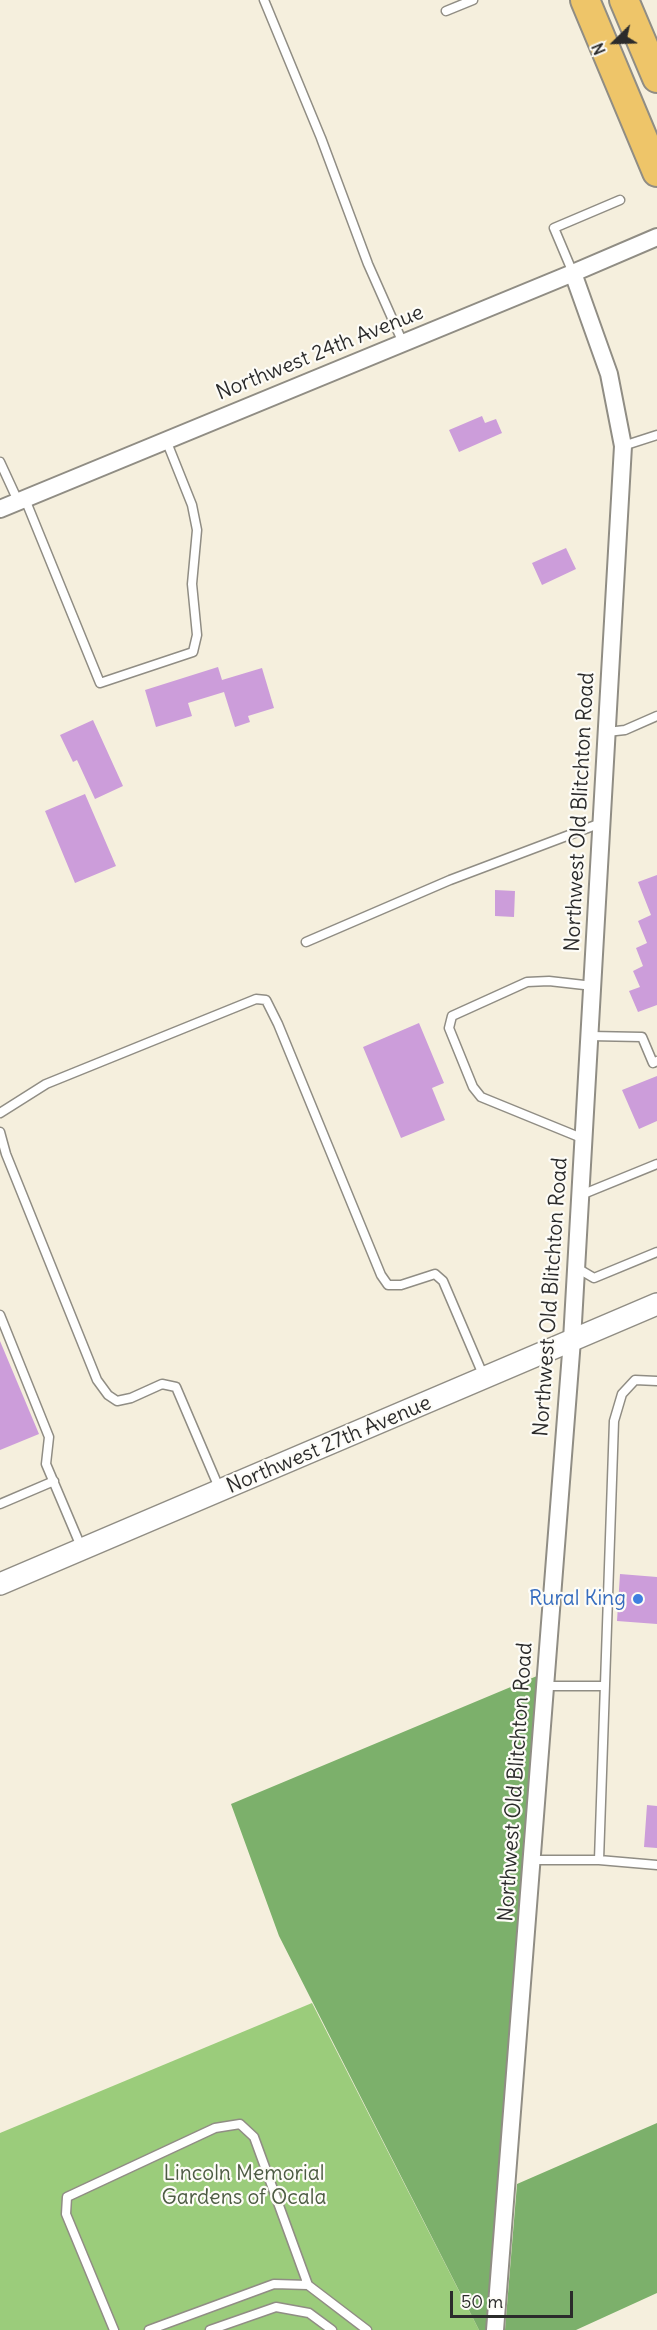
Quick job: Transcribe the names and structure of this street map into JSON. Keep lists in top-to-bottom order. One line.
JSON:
{"streets":{"street":["Northwest 24th Avenue","Northwest Old Blitchton Road","Northwest 27th Avenue"]},"crossings":[["Northwest 24th Avenue","Northwest Old Blitchton Road"],["Northwest Old Blitchton Road","Northwest 27th Avenue"]],"parks":["Lincoln Memorial Gardens of Ocala"],"places":["Rural King"],"scale_bar":"50 m","north":"bottom left"}
